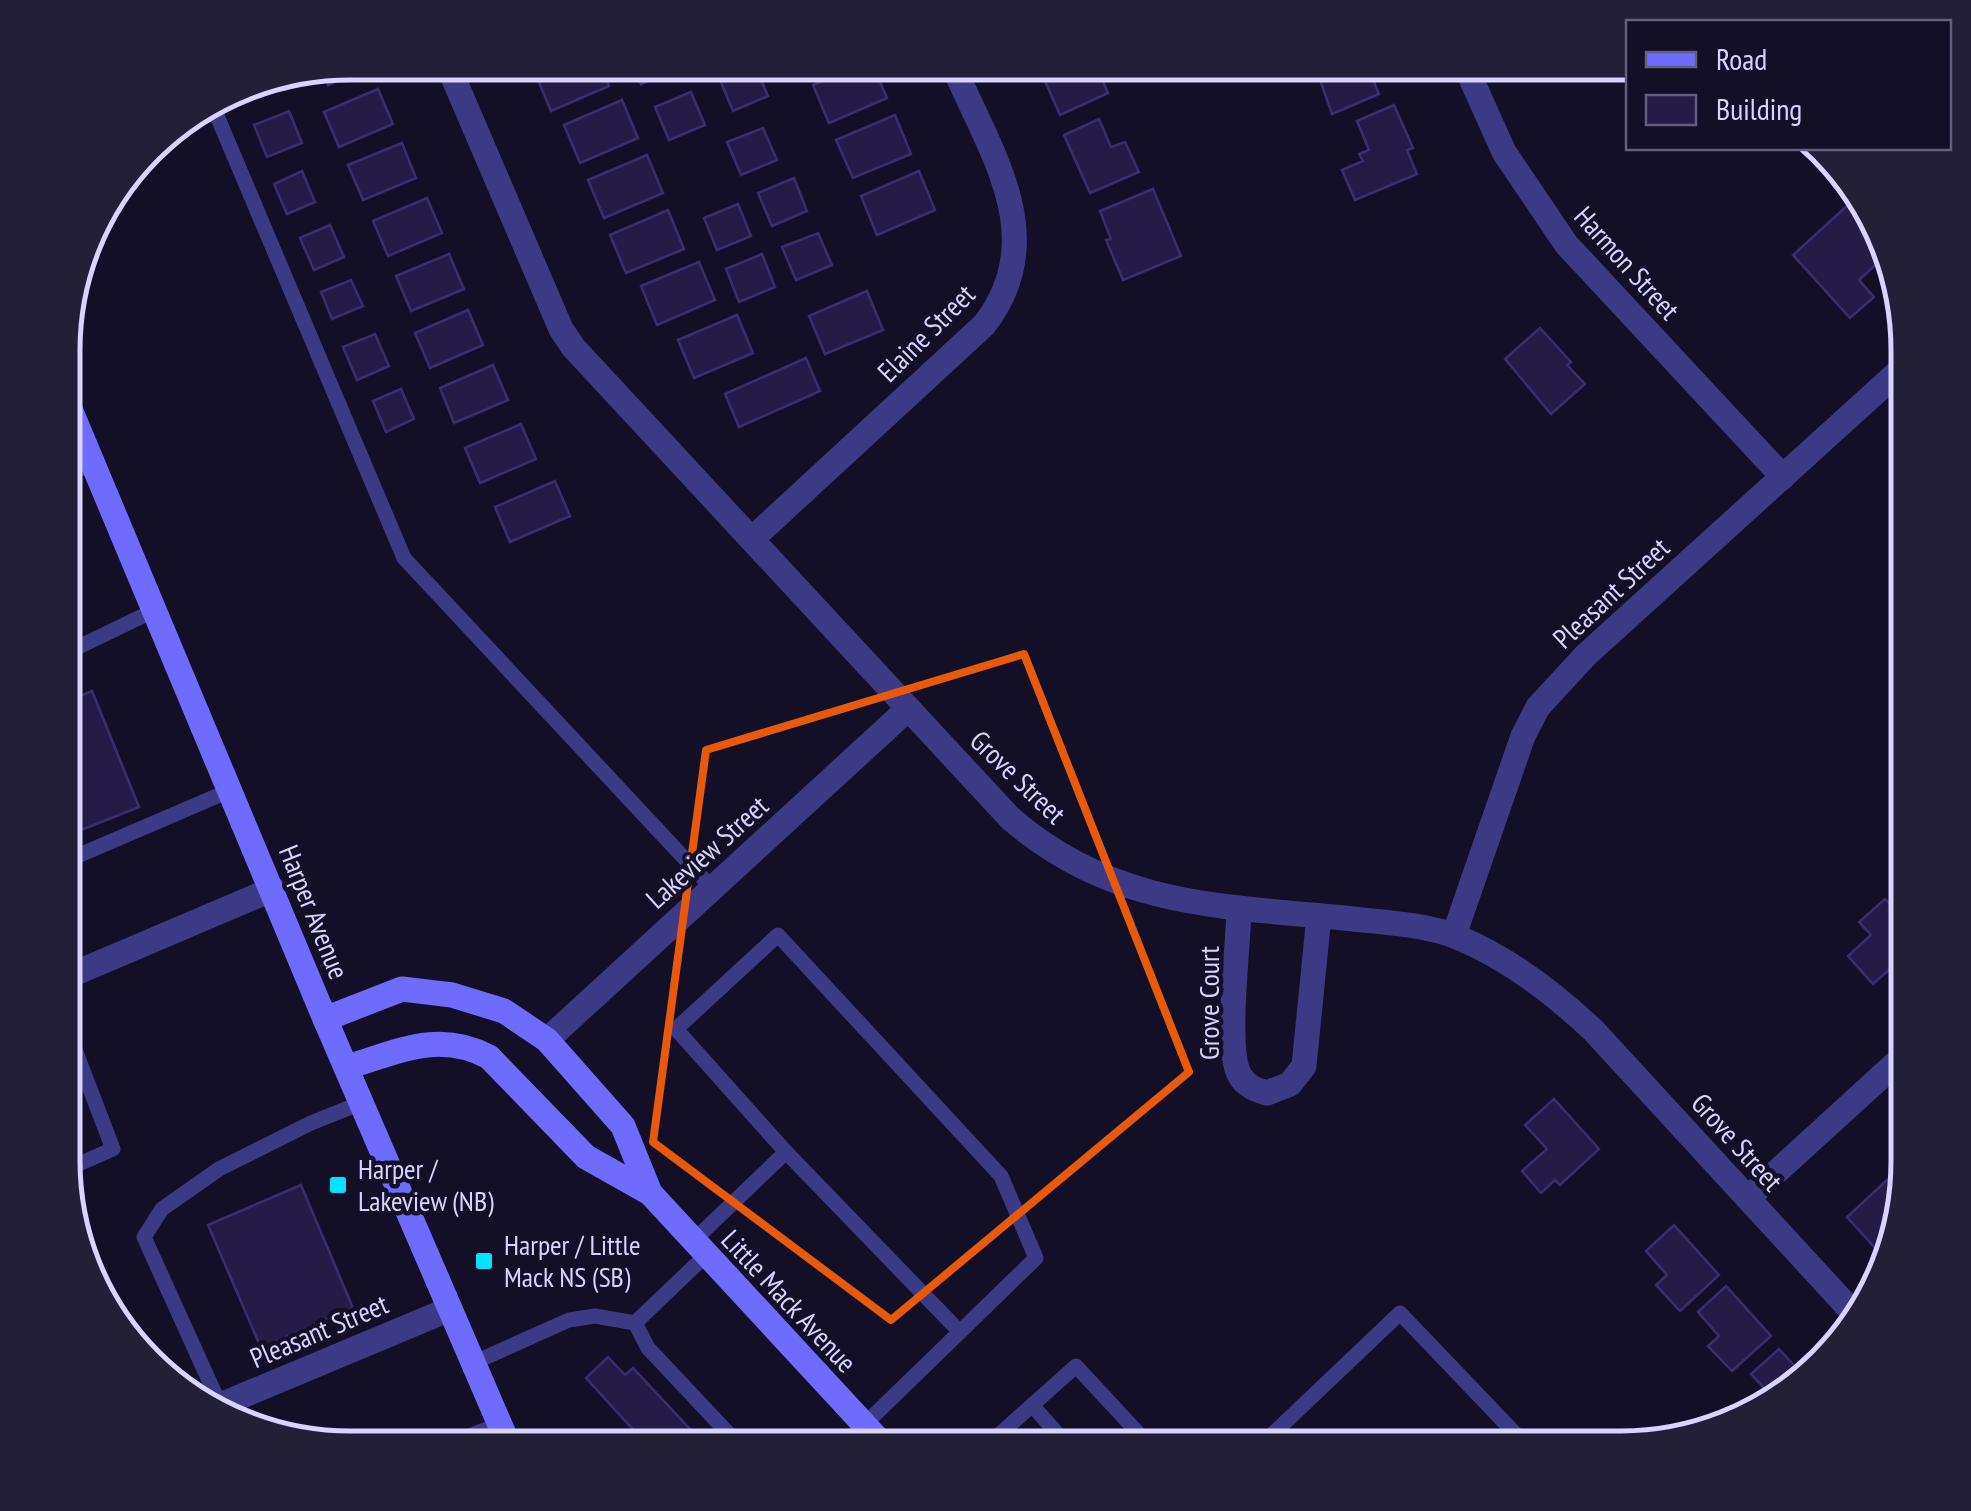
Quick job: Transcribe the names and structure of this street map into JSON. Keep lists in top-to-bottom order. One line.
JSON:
{"streets":{"main road":["Harper Avenue","Little Mack Avenue"],"street":["Harmon Street","Elaine Street","Pleasant Street","Grove Street","Lakeview Street","Grove Court"]},"crossings":[["Harmon Street","Pleasant Street"],["Elaine Street","Grove Street"],["Pleasant Street","Grove Street"],["Pleasant Street","Harper Avenue"],["Grove Street","Lakeview Street"],["Grove Street","Grove Court"],["Lakeview Street","Little Mack Avenue"],["Harper Avenue","Little Mack Avenue"]],"places":{"transit":["Harper / Lakeview (NB)","Harper / Little Mack NS (SB)"]},"legend":["Road","Building"]}
